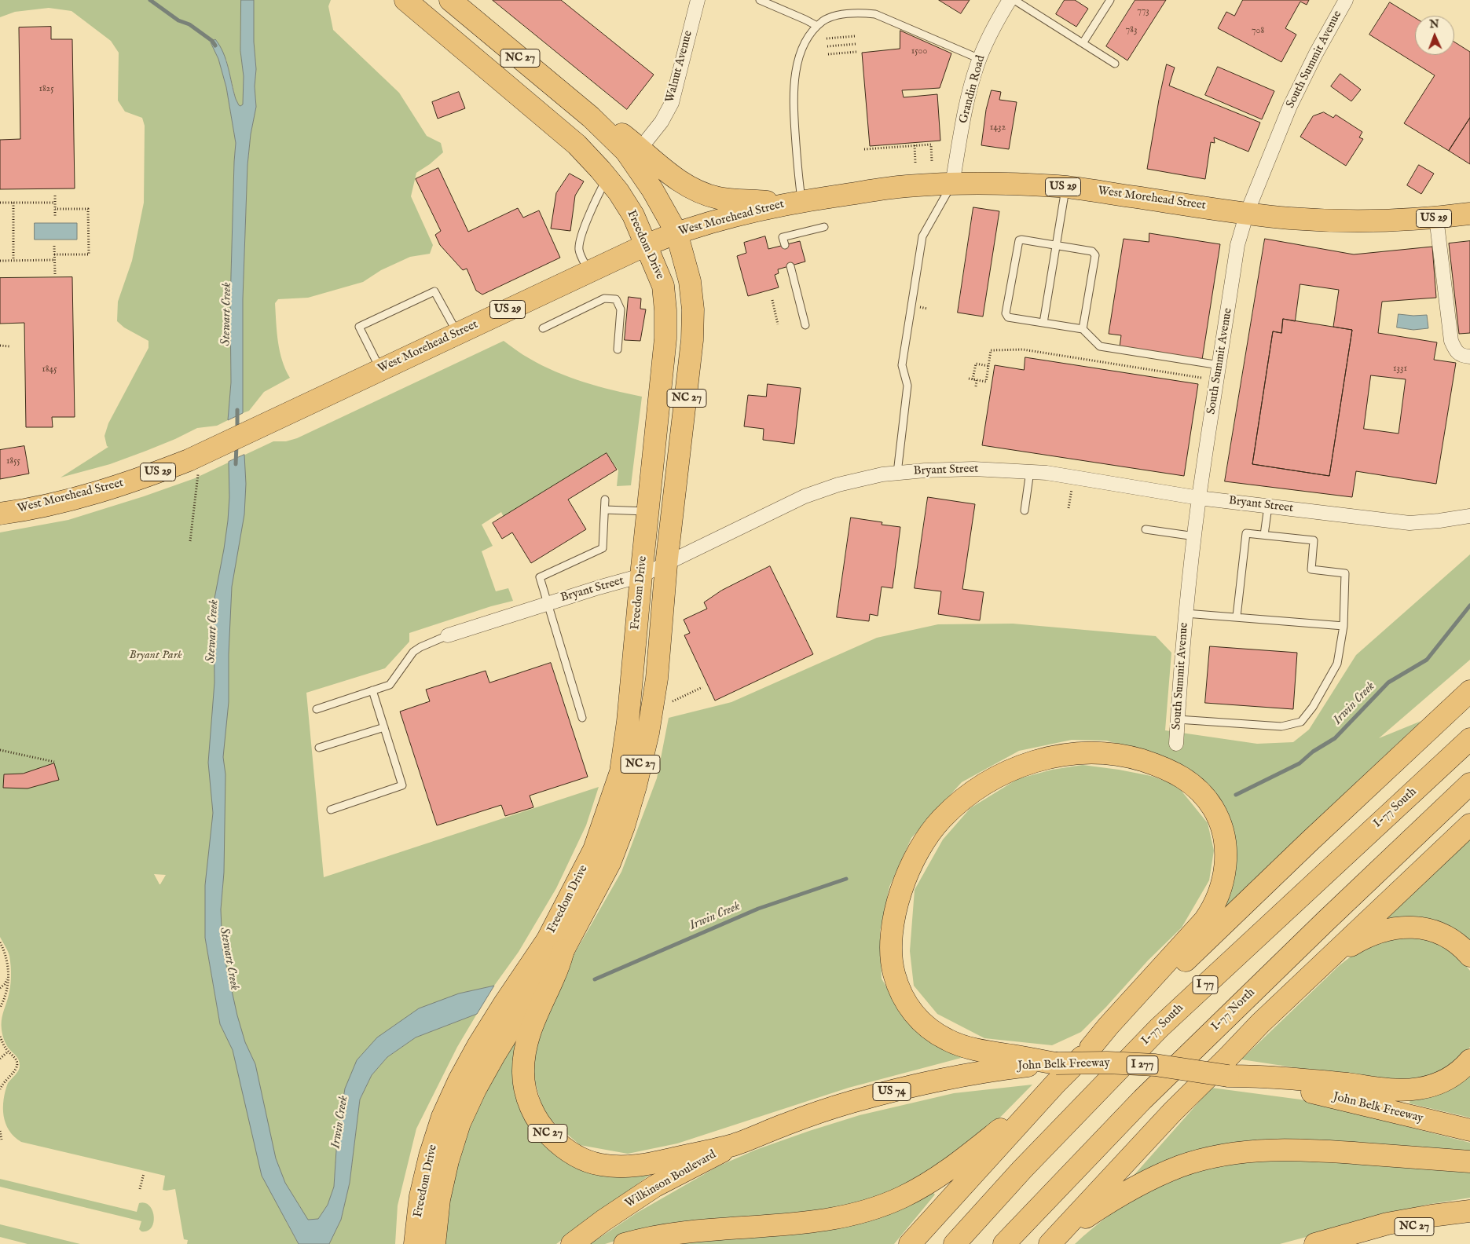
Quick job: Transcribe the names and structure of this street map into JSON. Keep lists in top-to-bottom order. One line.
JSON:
{"streets":{"main road":["NC 27","US 29","West Morehead Street","Freedom Drive","I-77 South","I 77","I-77 North","John Belk Freeway","I 277","US 74","Wilkinson Boulevard"],"street":["South Summit Avenue","Walnut Avenue","Grandin Road","Bryant Street"]},"crossings":[["NC 27","Freedom Drive"],["NC 27","John Belk Freeway"],["NC 27","Wilkinson Boulevard"],["South Summit Avenue","West Morehead Street"],["South Summit Avenue","Bryant Street"],["Grandin Road","West Morehead Street"],["West Morehead Street","Freedom Drive"],["Freedom Drive","Bryant Street"],["John Belk Freeway","Wilkinson Boulevard"]],"water":["Stewart Creek","Irwin Creek"],"parks":["Bryant Park"],"house_numbers":["773","783","708","1500","1825","1432","1331","1845","1855"],"north":"top"}
